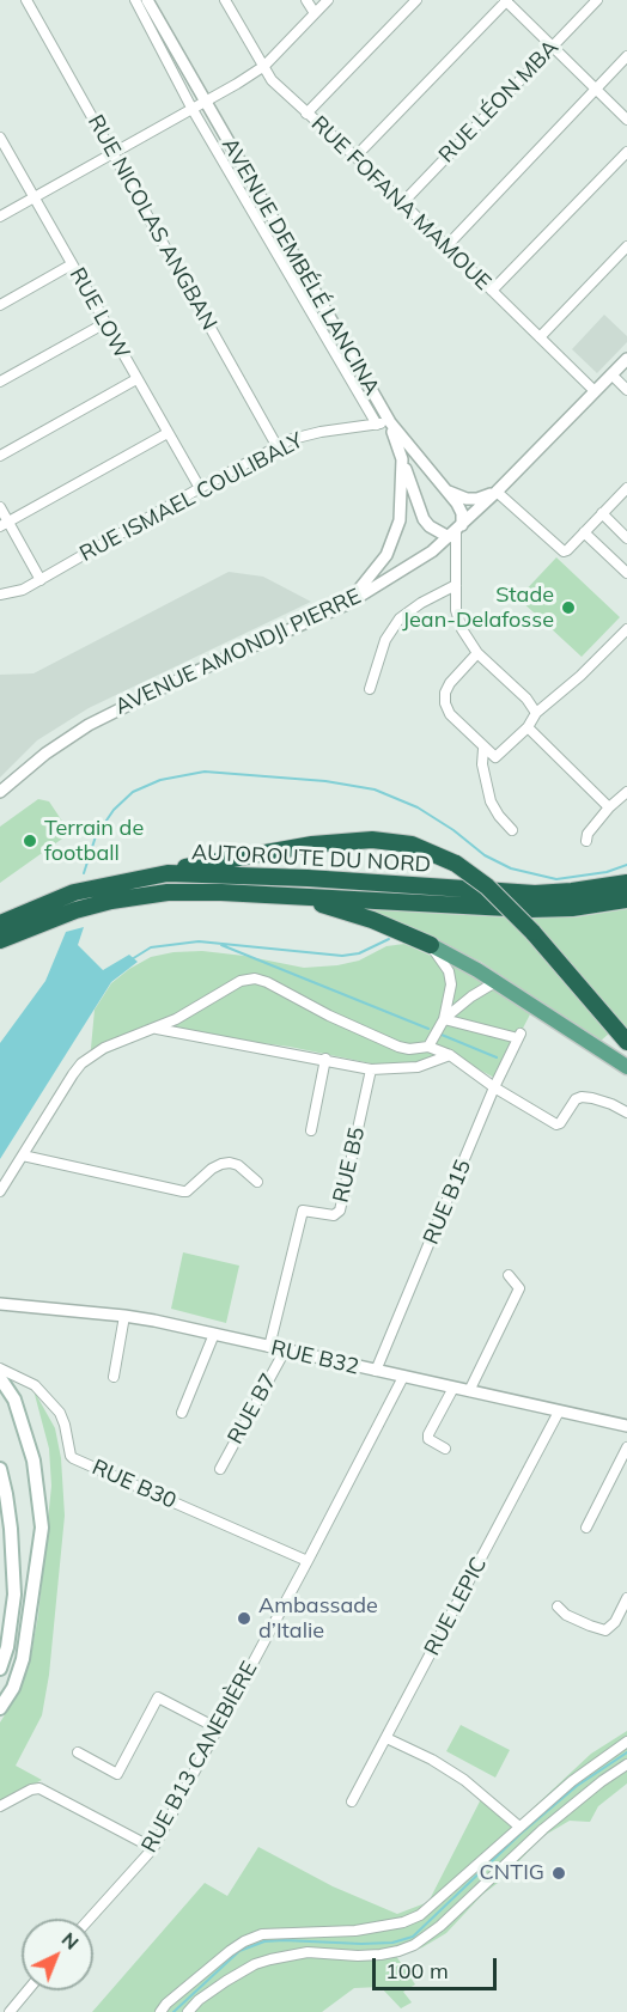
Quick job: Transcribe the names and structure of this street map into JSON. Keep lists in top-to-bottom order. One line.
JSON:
{"streets":{"highway":["AUTOROUTE DU NORD"],"street":["RUE LÉON MBA","RUE FOFANA MAMOUE","RUE NICOLAS ANGBAN","AVENUE DEMBÉLÉ LANCINA","RUE LOW","RUE ISMAEL COULIBALY","AVENUE AMONDJI PIERRE","RUE B5","RUE B15","RUE B32","RUE B7","RUE B30","RUE LEPIC","RUE B13 CANEBIÈRE"]},"crossings":[["RUE LÉON MBA","RUE FOFANA MAMOUE"],["RUE FOFANA MAMOUE","AVENUE AMONDJI PIERRE"],["RUE NICOLAS ANGBAN","RUE ISMAEL COULIBALY"],["AVENUE DEMBÉLÉ LANCINA","RUE ISMAEL COULIBALY"],["AVENUE DEMBÉLÉ LANCINA","AVENUE AMONDJI PIERRE"],["RUE LOW","RUE ISMAEL COULIBALY"],["RUE B5","RUE B32"],["RUE B15","RUE B32"],["RUE B32","RUE B7"],["RUE B32","RUE LEPIC"],["RUE B32","RUE B13 CANEBIÈRE"],["RUE B30","RUE B13 CANEBIÈRE"]],"places":["Stade Jean-Delafosse","Terrain de football","Ambassade d’Italie","CNTIG"],"scale_bar":"100 m","north":"top right"}
